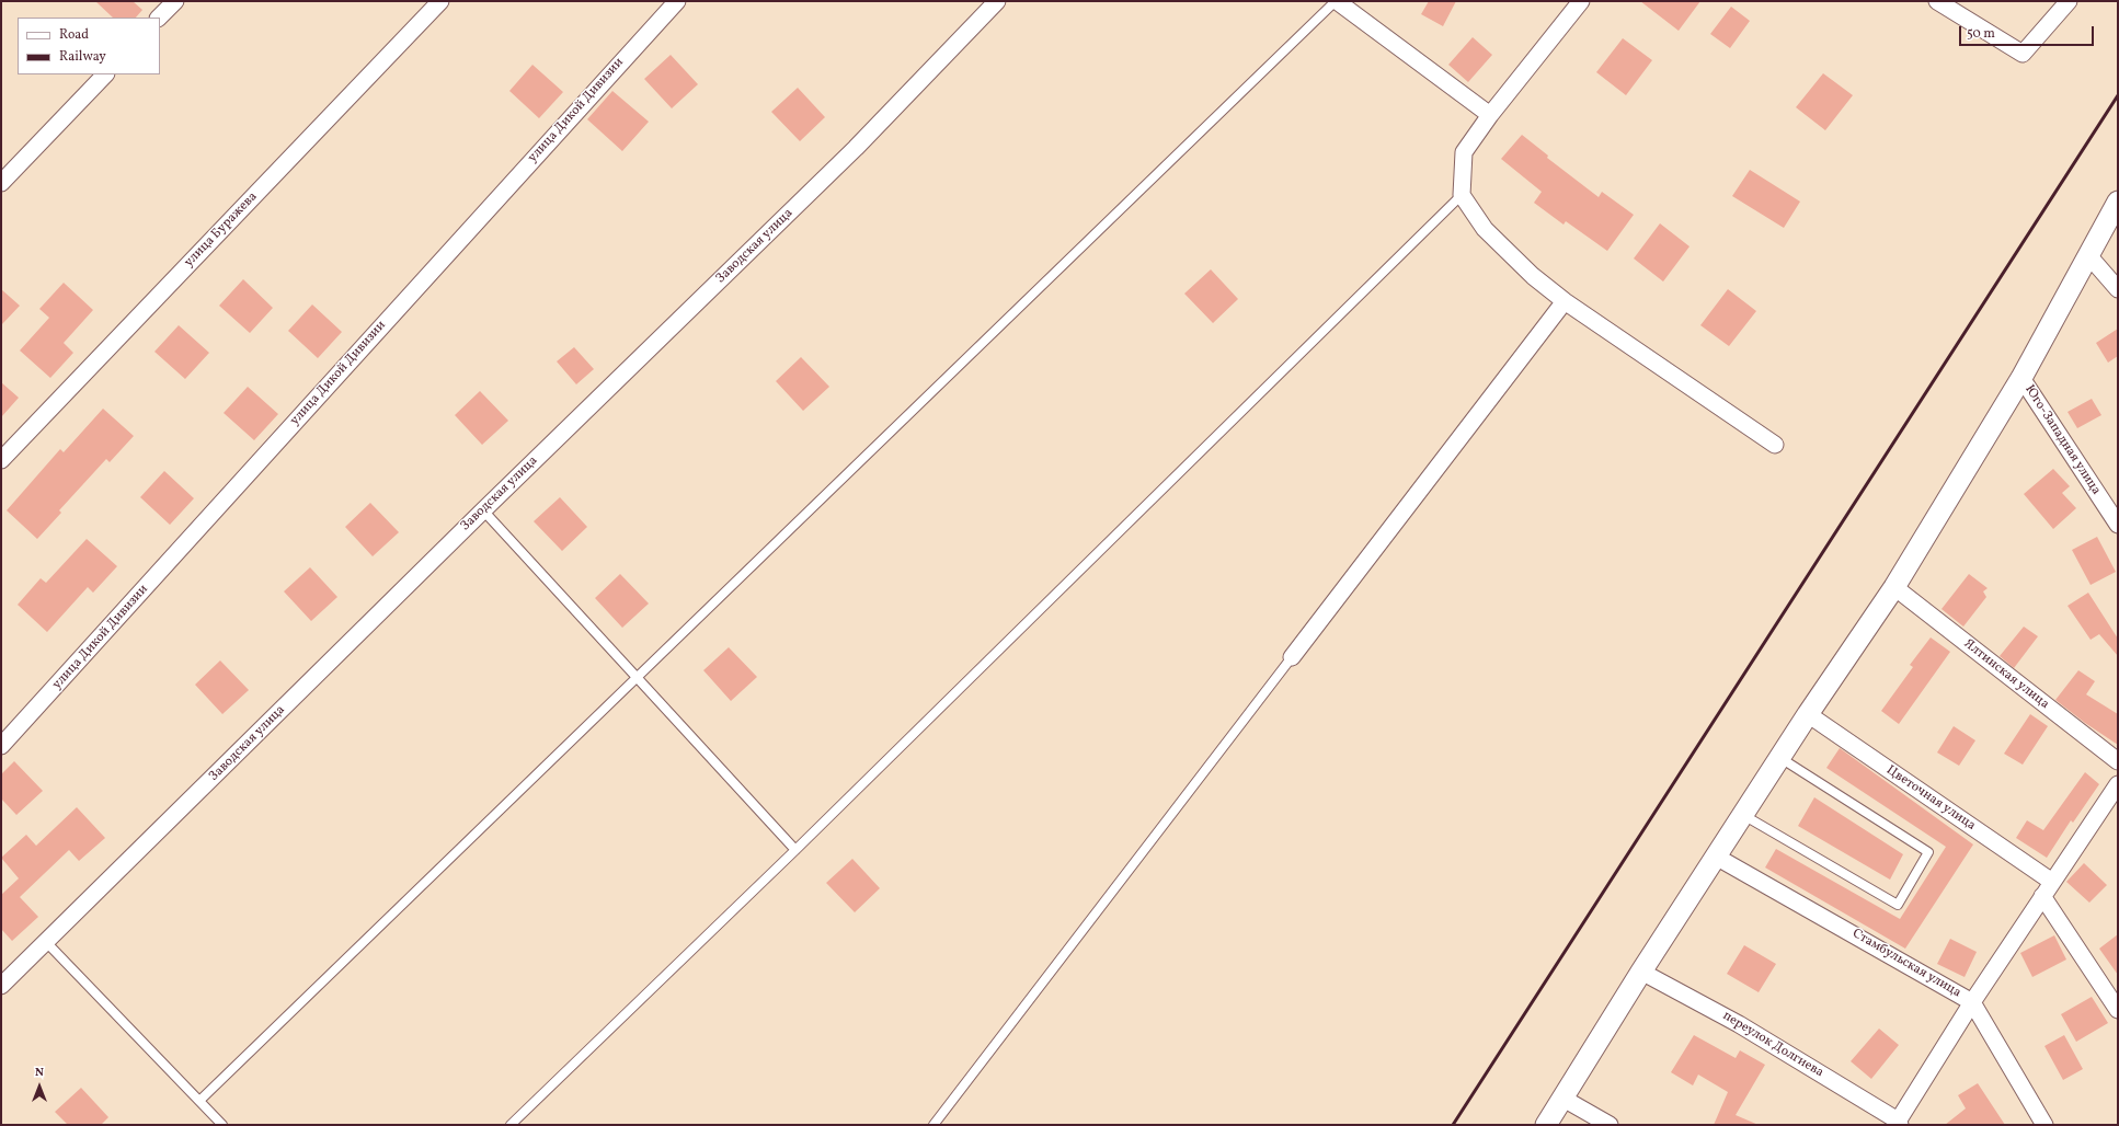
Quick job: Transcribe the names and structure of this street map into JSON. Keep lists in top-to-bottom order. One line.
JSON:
{"streets":{"street":["улица Дикой Дивизии","улица Буражева","Заводская улица","Юго-Западная улица","Ялтинская улица","Цветочная улица","Стамбульская улица","переулок Долгиева"]},"legend":["Road","Railway"],"scale_bar":"50 m","north":"top"}
